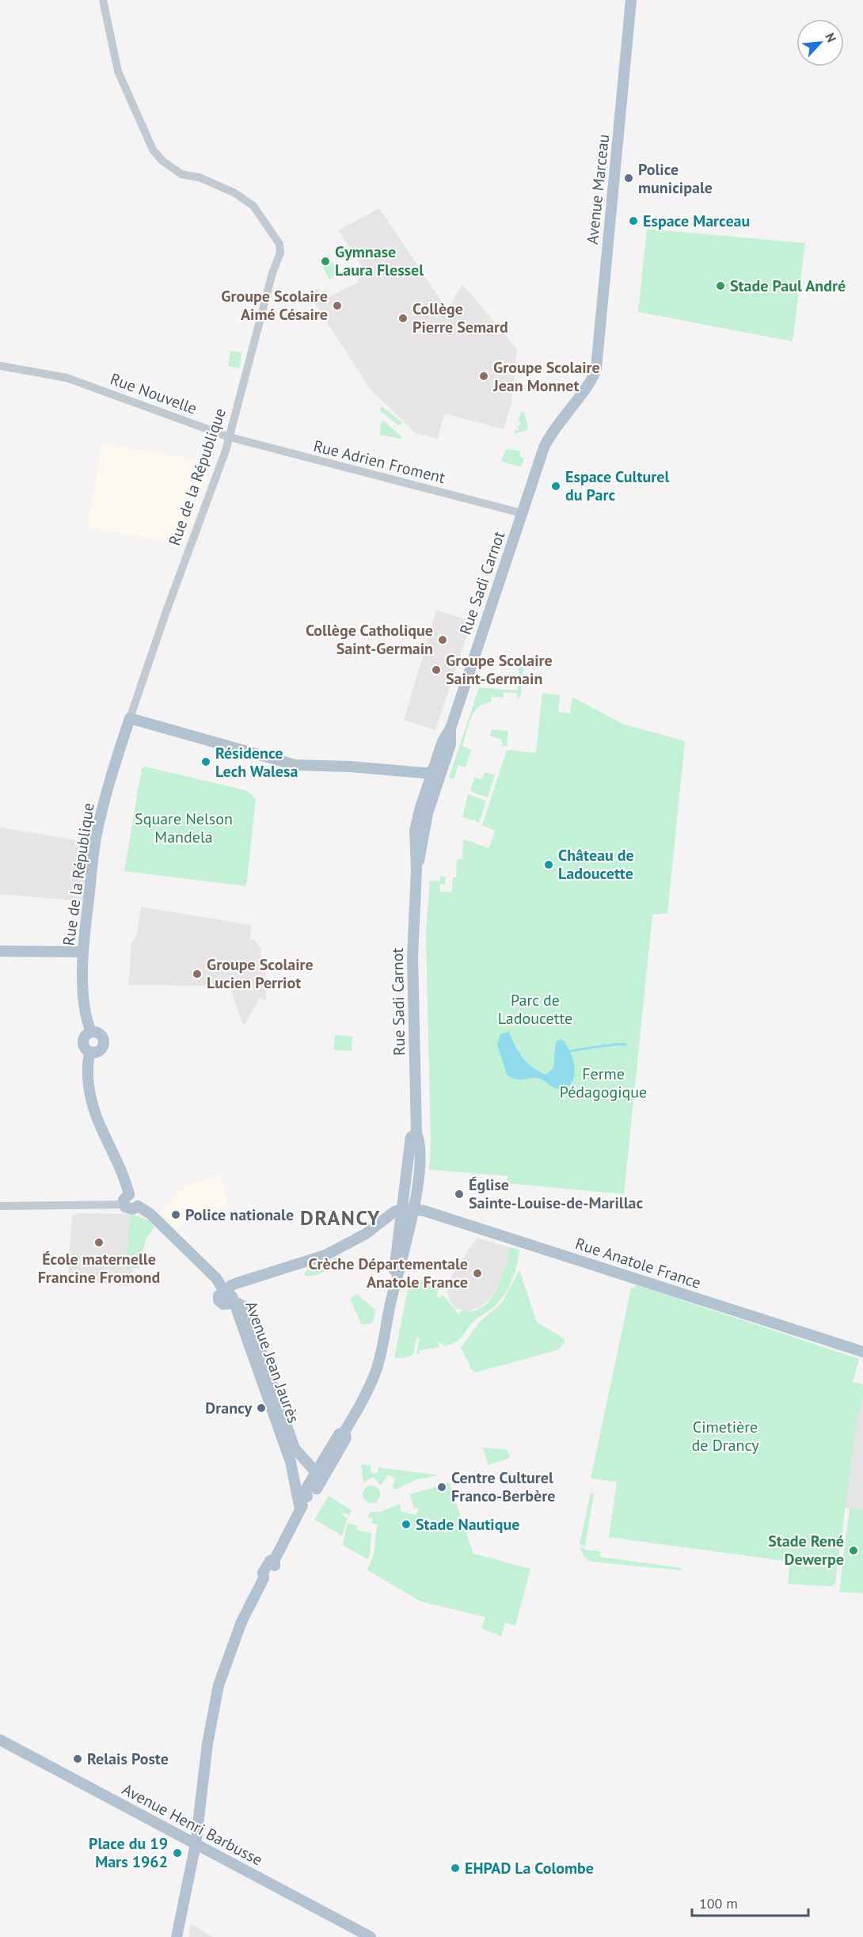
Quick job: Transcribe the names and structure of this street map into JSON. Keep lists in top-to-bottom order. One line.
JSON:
{"streets":{"main road":["Avenue Marceau","Rue de la République","Rue Sadi Carnot","Rue Anatole France","Avenue Jean Jaurès","Avenue Henri Barbusse"],"street":["Rue Nouvelle","Rue Adrien Froment"]},"crossings":[["Avenue Marceau","Rue Sadi Carnot"],["Rue Nouvelle","Rue Adrien Froment"],["Rue Nouvelle","Rue de la République"],["Rue Adrien Froment","Rue de la République"],["Rue Adrien Froment","Rue Sadi Carnot"],["Rue Sadi Carnot","Rue Anatole France"]],"districts":["DRANCY"],"parks":["Square Nelson Mandela","Parc de Ladoucette","Ferme Pédagogique","Cimetière de Drancy"],"places":["Police municipale","Espace Marceau","Gymnase Laura Flessel","Stade Paul André","Groupe Scolaire Aimé Césaire","Collège Pierre Semard","Groupe Scolaire Jean Monnet","Espace Culturel du Parc","Collège Catholique Saint-Germain","Groupe Scolaire Saint-Germain","Résidence Lech Walesa","Château de Ladoucette","Groupe Scolaire Lucien Perriot","Église Sainte-Louise-de-Marillac","Police nationale","École maternelle Francine Fromond","Crèche Départementale Anatole France","Drancy","Centre Culturel Franco-Berbère","Stade Nautique","Stade René Dewerpe","Relais Poste","Place du 19 Mars 1962","EHPAD La Colombe"],"scale_bar":"100 m","north":"top right"}
